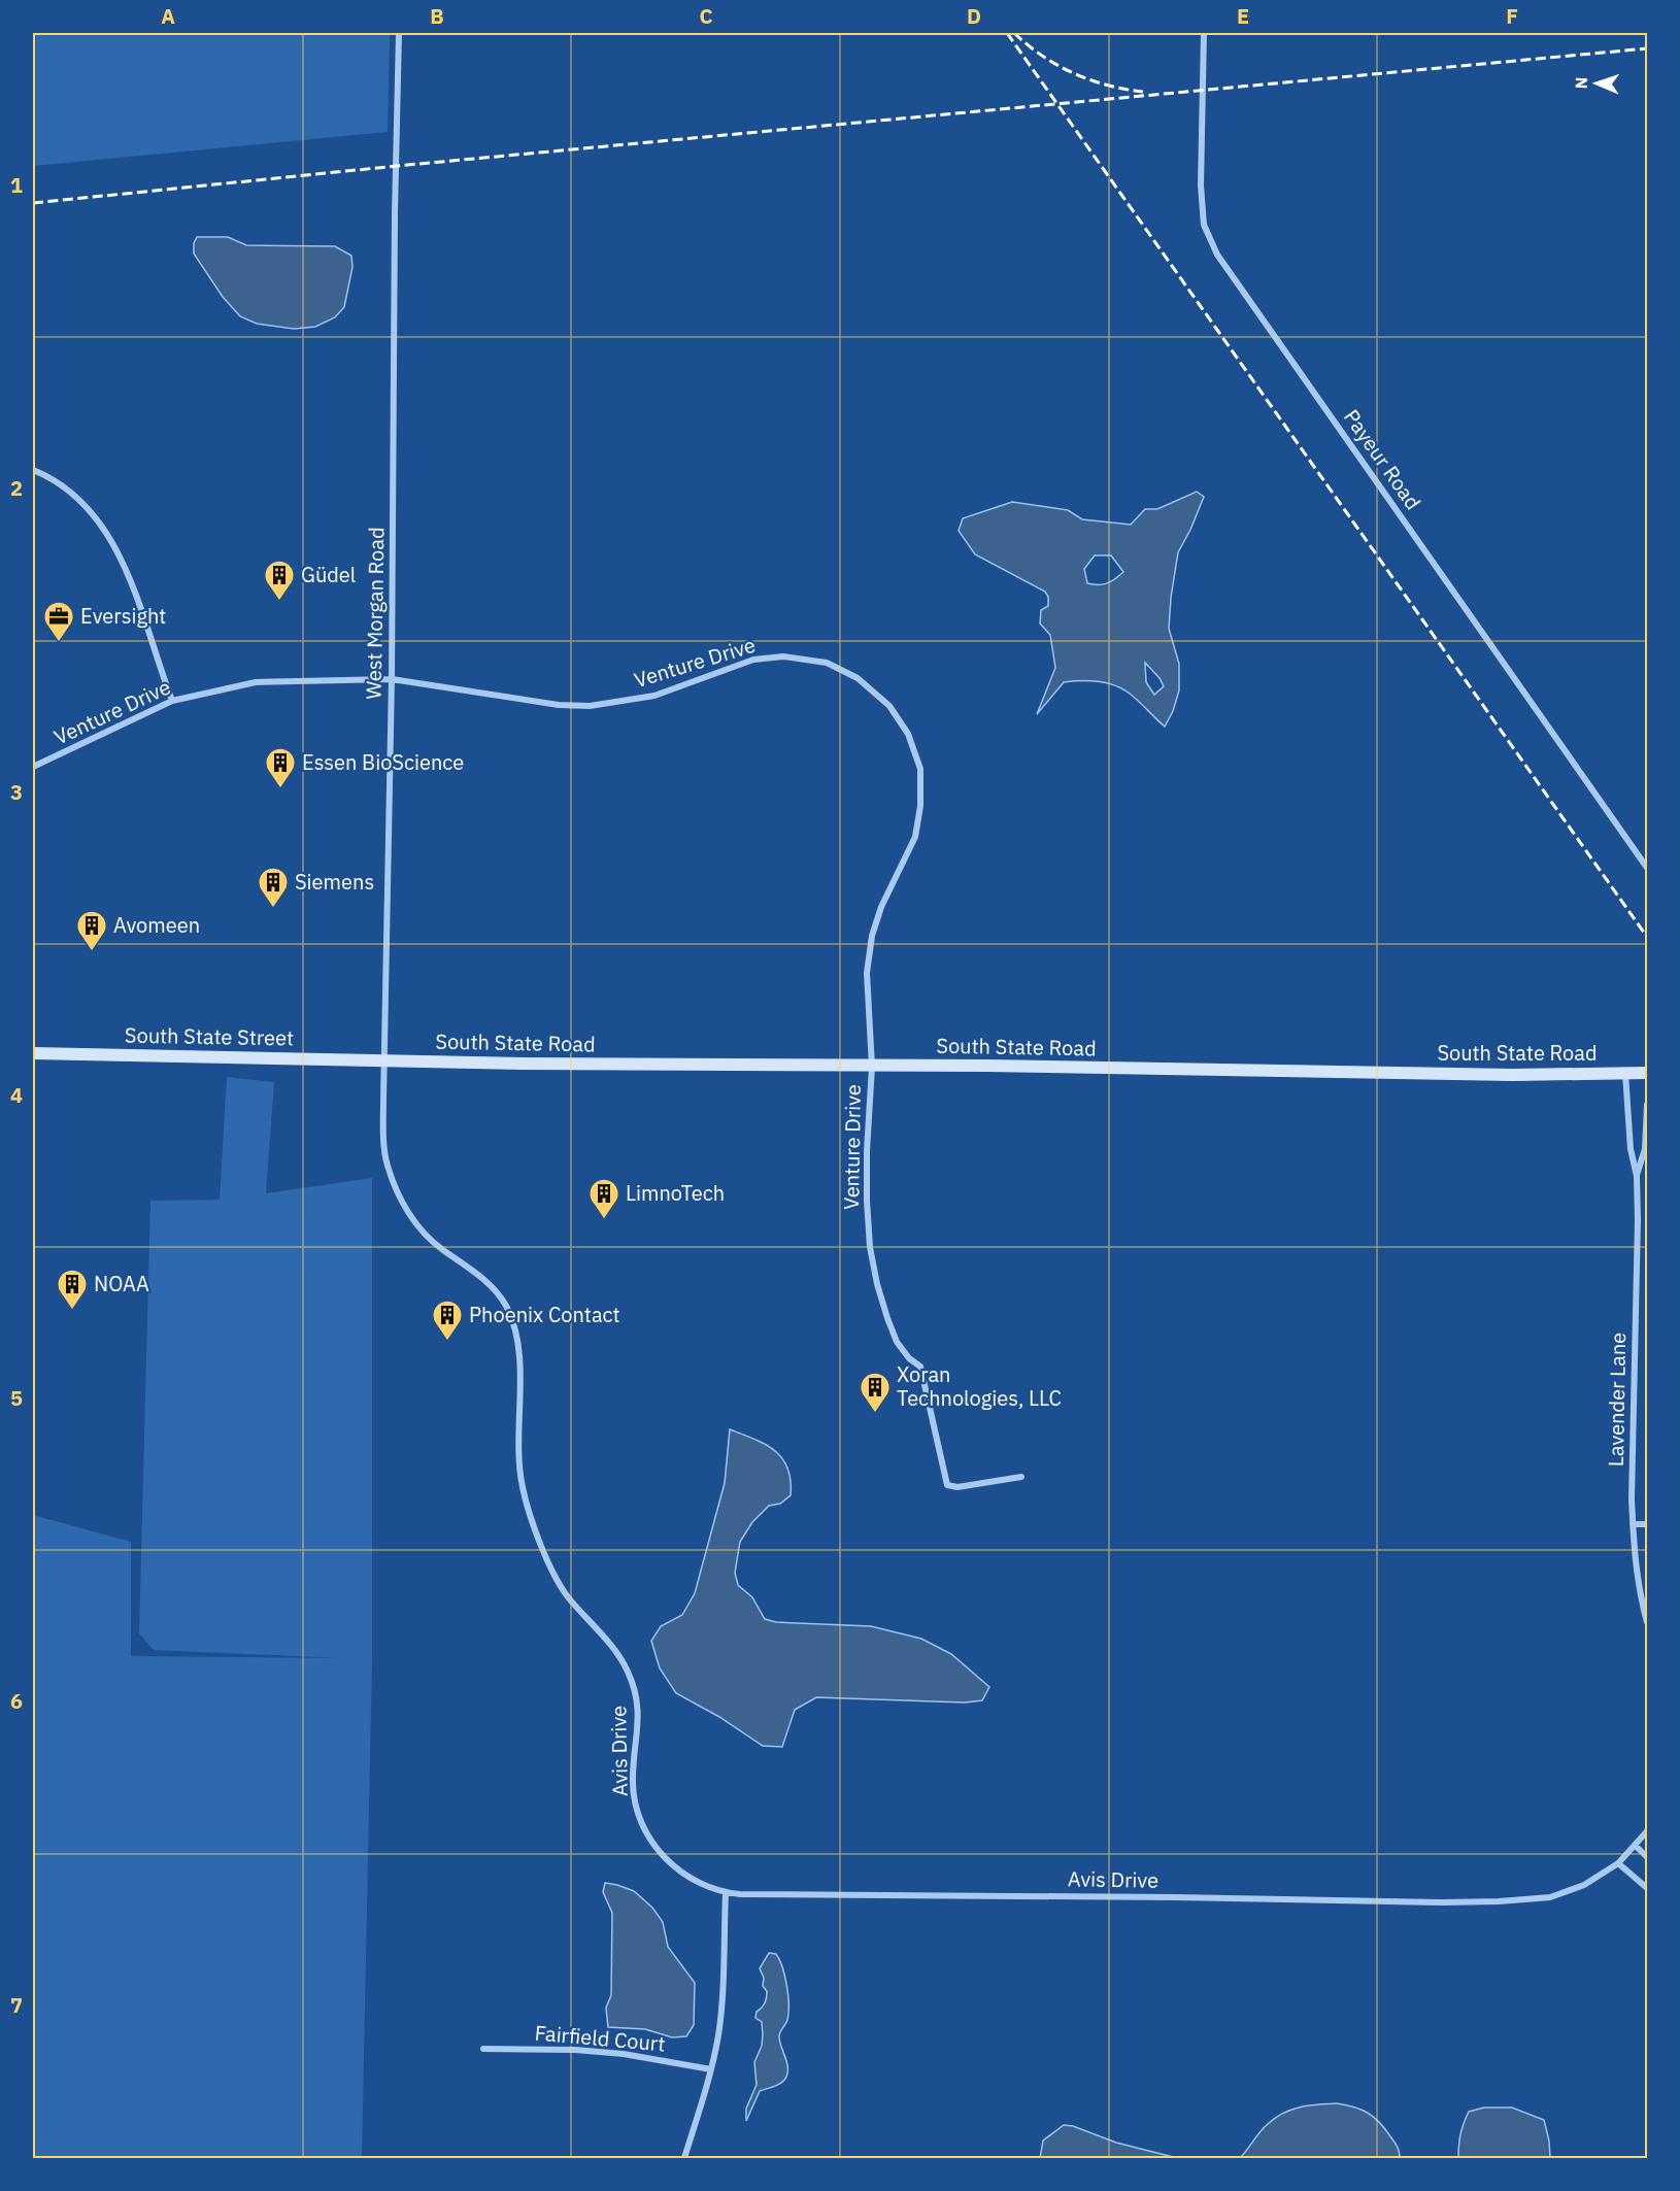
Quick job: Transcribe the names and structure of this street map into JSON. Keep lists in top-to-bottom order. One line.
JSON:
{"streets":{"main road":["South State Street","South State Road"],"street":["Payeur Road","West Morgan Road","Venture Drive","Lavender Lane","Avis Drive","Fairfield Court"]},"crossings":[["West Morgan Road","Venture Drive"],["West Morgan Road","South State Street"],["West Morgan Road","South State Road"],["West Morgan Road","Avis Drive"],["Venture Drive","South State Road"],["South State Street","South State Road"],["South State Street","Avis Drive"],["South State Road","Lavender Lane"],["South State Road","Avis Drive"]],"places":{"building":["Güdel","Essen BioScience","Siemens","Avomeen","LimnoTech","NOAA","Phoenix Contact","Xoran Technologies, LLC"],"office":["Eversight"]},"north":"left","grid":{"columns":["A","B","C","D","E","F"],"rows":["1","2","3","4","5","6","7"]}}
